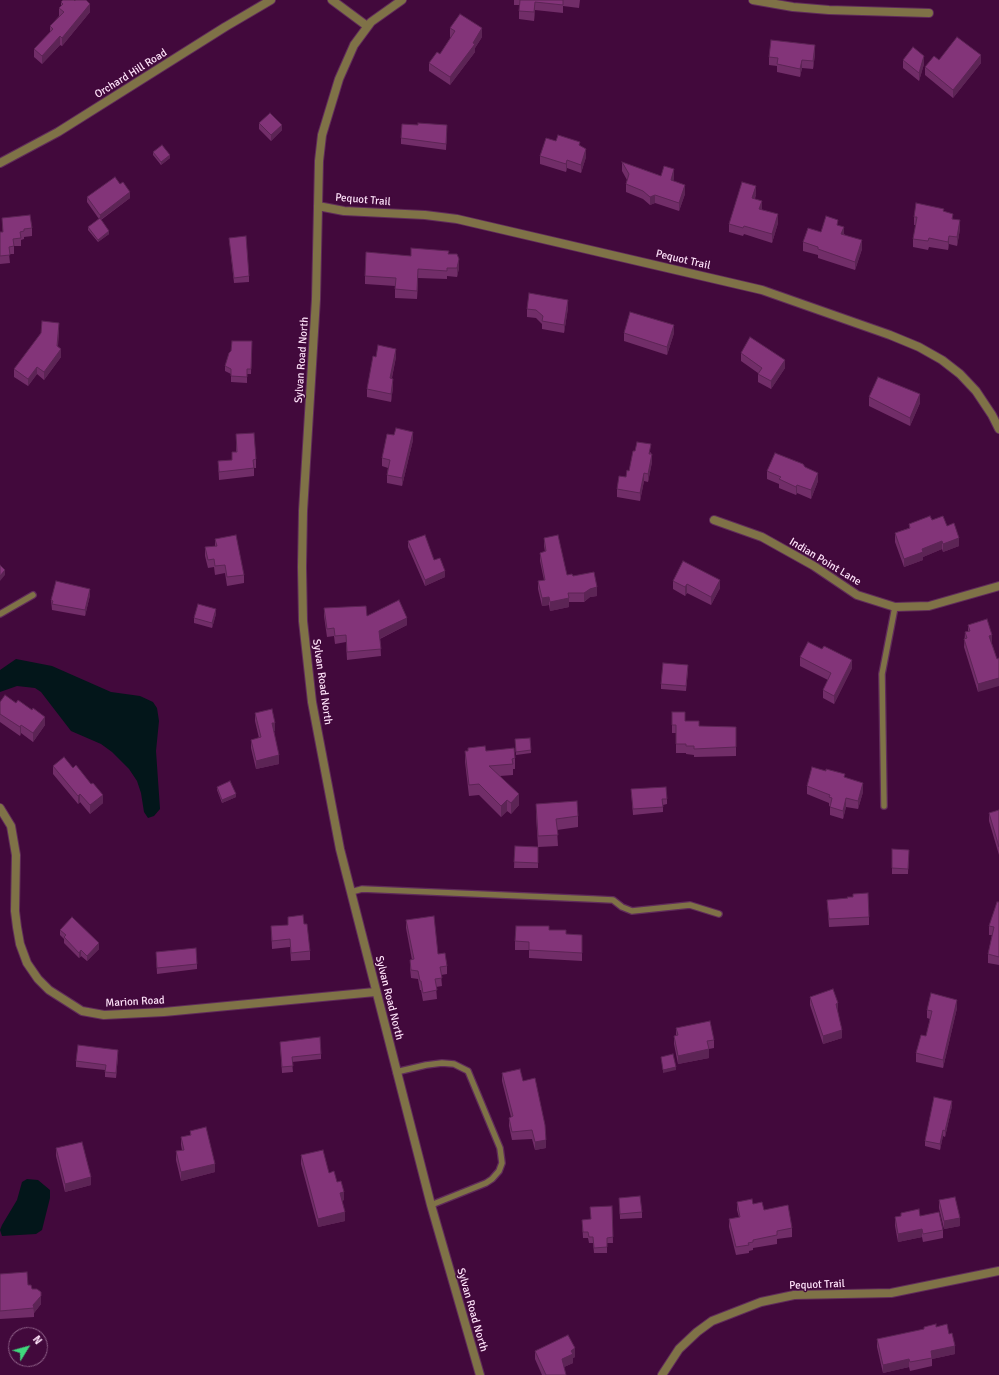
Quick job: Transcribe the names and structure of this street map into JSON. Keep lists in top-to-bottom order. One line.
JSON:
{"streets":{"street":["Orchard Hill Road","Pequot Trail","Sylvan Road North","Indian Point Lane","Marion Road"]},"crossings":[["Pequot Trail","Sylvan Road North"],["Sylvan Road North","Marion Road"]],"north":"top right"}
